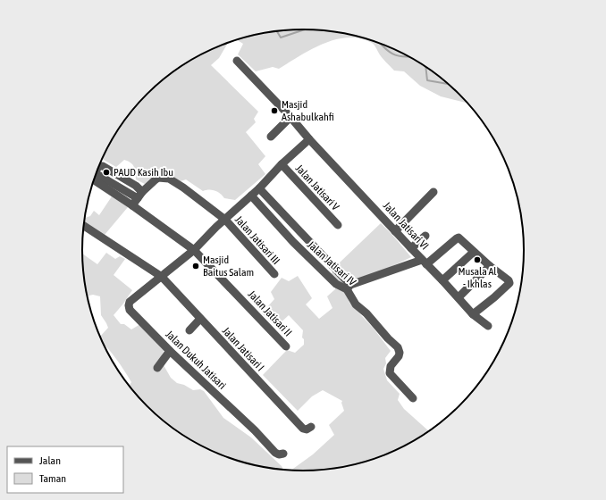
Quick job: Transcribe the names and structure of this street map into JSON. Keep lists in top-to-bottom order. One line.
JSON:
{"streets":{"street":["Jalan Jatisari V","Jalan Jatisari VI","Jalan Jatisari III","Jalan Jatisari IV","Jalan Jatisari II","Jalan Jatisari I","Jalan Dukuh Jatisari"]},"crossings":[["Jalan Jatisari V","Jalan Dukuh Jatisari"],["Jalan Jatisari VI","Jalan Dukuh Jatisari"],["Jalan Jatisari III","Jalan Dukuh Jatisari"],["Jalan Jatisari IV","Jalan Dukuh Jatisari"],["Jalan Jatisari II","Jalan Dukuh Jatisari"],["Jalan Jatisari I","Jalan Dukuh Jatisari"]],"places":["Masjid Ashabulkahfi","PAUD Kasih Ibu","Musala Al - Ikhlas","Masjid Baitus Salam"],"legend":["Jalan","Taman"]}
